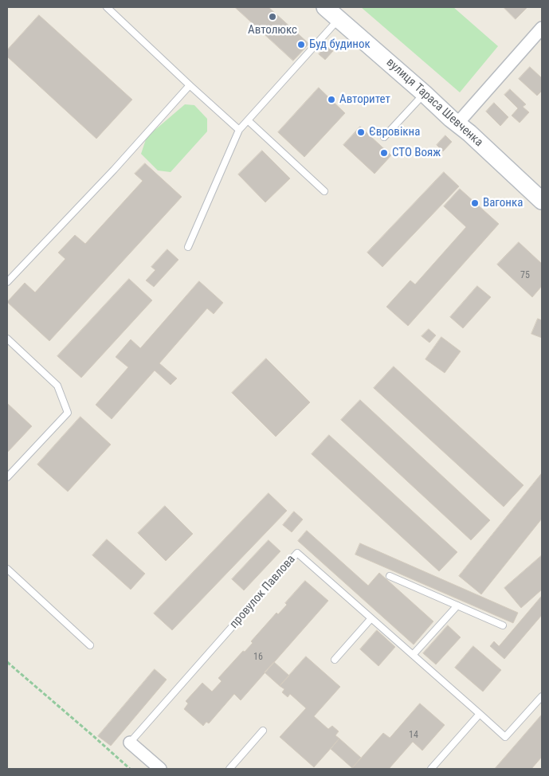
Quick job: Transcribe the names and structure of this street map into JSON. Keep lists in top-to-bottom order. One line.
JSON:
{"streets":{"main road":["вулиця Тараса Шевченка"],"lane":["провулок Павлова"]},"places":["Автолюкс","Буд будинок","Авторитет","Євровікна","СТО Вояж","Вагонка"],"house_numbers":["75","16","14"]}
